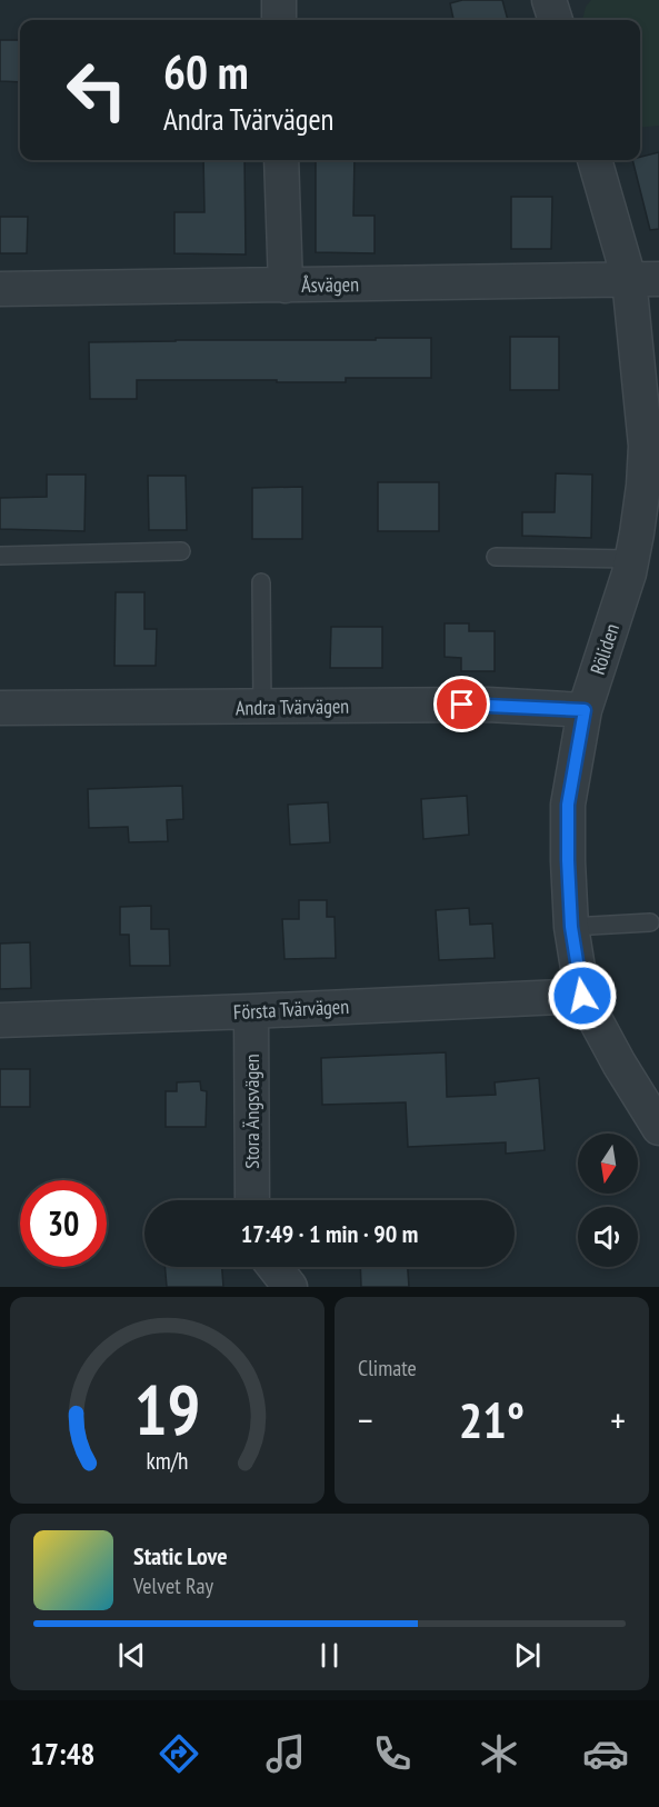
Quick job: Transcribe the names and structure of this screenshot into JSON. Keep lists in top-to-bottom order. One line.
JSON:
{"streets":{"street":["Åsvägen","Röliden","Andra Tvärvägen","Första Tvärvägen","Stora Ängsvägen"]},"crossings":[["Åsvägen","Röliden"],["Röliden","Andra Tvärvägen"],["Röliden","Första Tvärvägen"],["Första Tvärvägen","Stora Ängsvägen"]],"north":"bottom","page":{"turn":["60 m","Andra Tvärvägen"],"limit":"30","trip":"17:49 · 1 min · 90 m","tile":"Climate","heat":["−","21°","+"],"song":["Static Love","Velvet Ray"],"tabs":"17:48","gauge":["19","km/h"]}}
